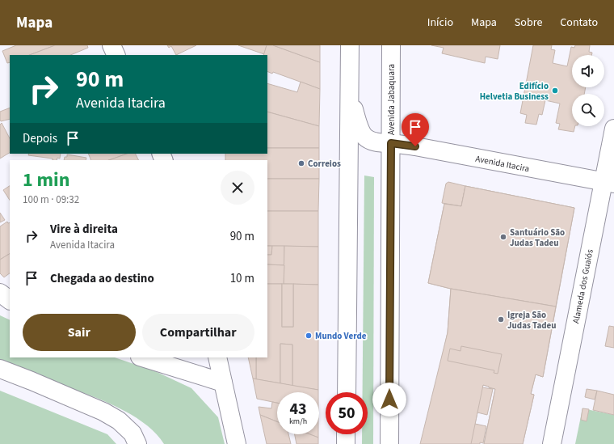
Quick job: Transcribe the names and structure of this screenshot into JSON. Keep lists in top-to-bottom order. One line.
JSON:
{"streets":{"main road":["Avenida Jabaquara","Avenida Itacira","Alameda dos Guaiós"]},"crossings":[["Avenida Jabaquara","Avenida Itacira"],["Avenida Itacira","Alameda dos Guaiós"]],"places":["Edifício Helvetia Business","Correios","Santuário São Judas Tadeu","Igreja São Judas Tadeu","Mundo Verde"],"page":{"header":"Mapa","nav":["Início","Mapa","Sobre","Contato"],"turn":["90 m","Avenida Itacira"],"then":"Depois","heading":["1 min","100 m · 09:32"],"list":[{"name":"Vire à direita","note":"Avenida Itacira","value":"90 m"},{"name":"Chegada ao destino","value":"10 m"}],"buttons":["Sair","Compartilhar"],"speed":"43 km/h","limit":"50"}}
